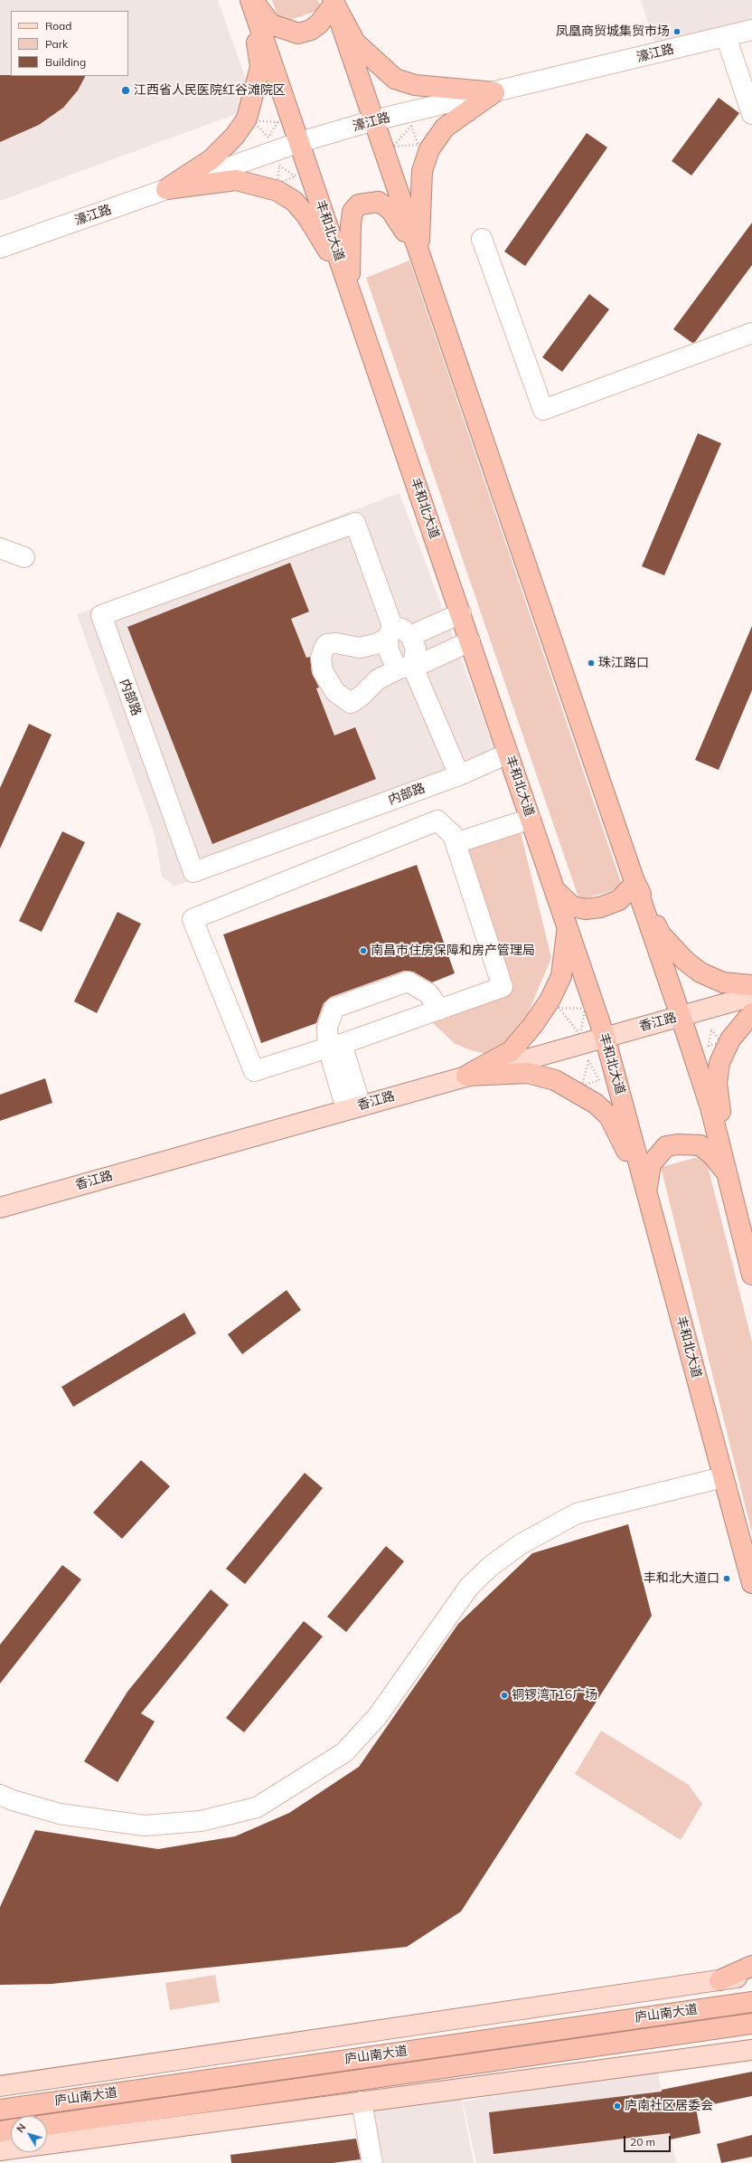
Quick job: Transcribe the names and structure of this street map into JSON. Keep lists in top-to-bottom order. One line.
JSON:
{"streets":{"highway":["丰和北大道","庐山南大道"],"main road":["香江路"],"street":["濠江路","内部路"]},"crossings":[["濠江路","丰和北大道"],["丰和北大道","内部路"],["丰和北大道","香江路"]],"places":["凤凰商贸城集贸市场","江西省人民医院红谷滩院区","珠江路口","南昌市住房保障和房产管理局","丰和北大道口","铜锣湾T16广场","庐南社区居委会"],"legend":["Road","Park","Building"],"scale_bar":"20 m","north":"top left"}
